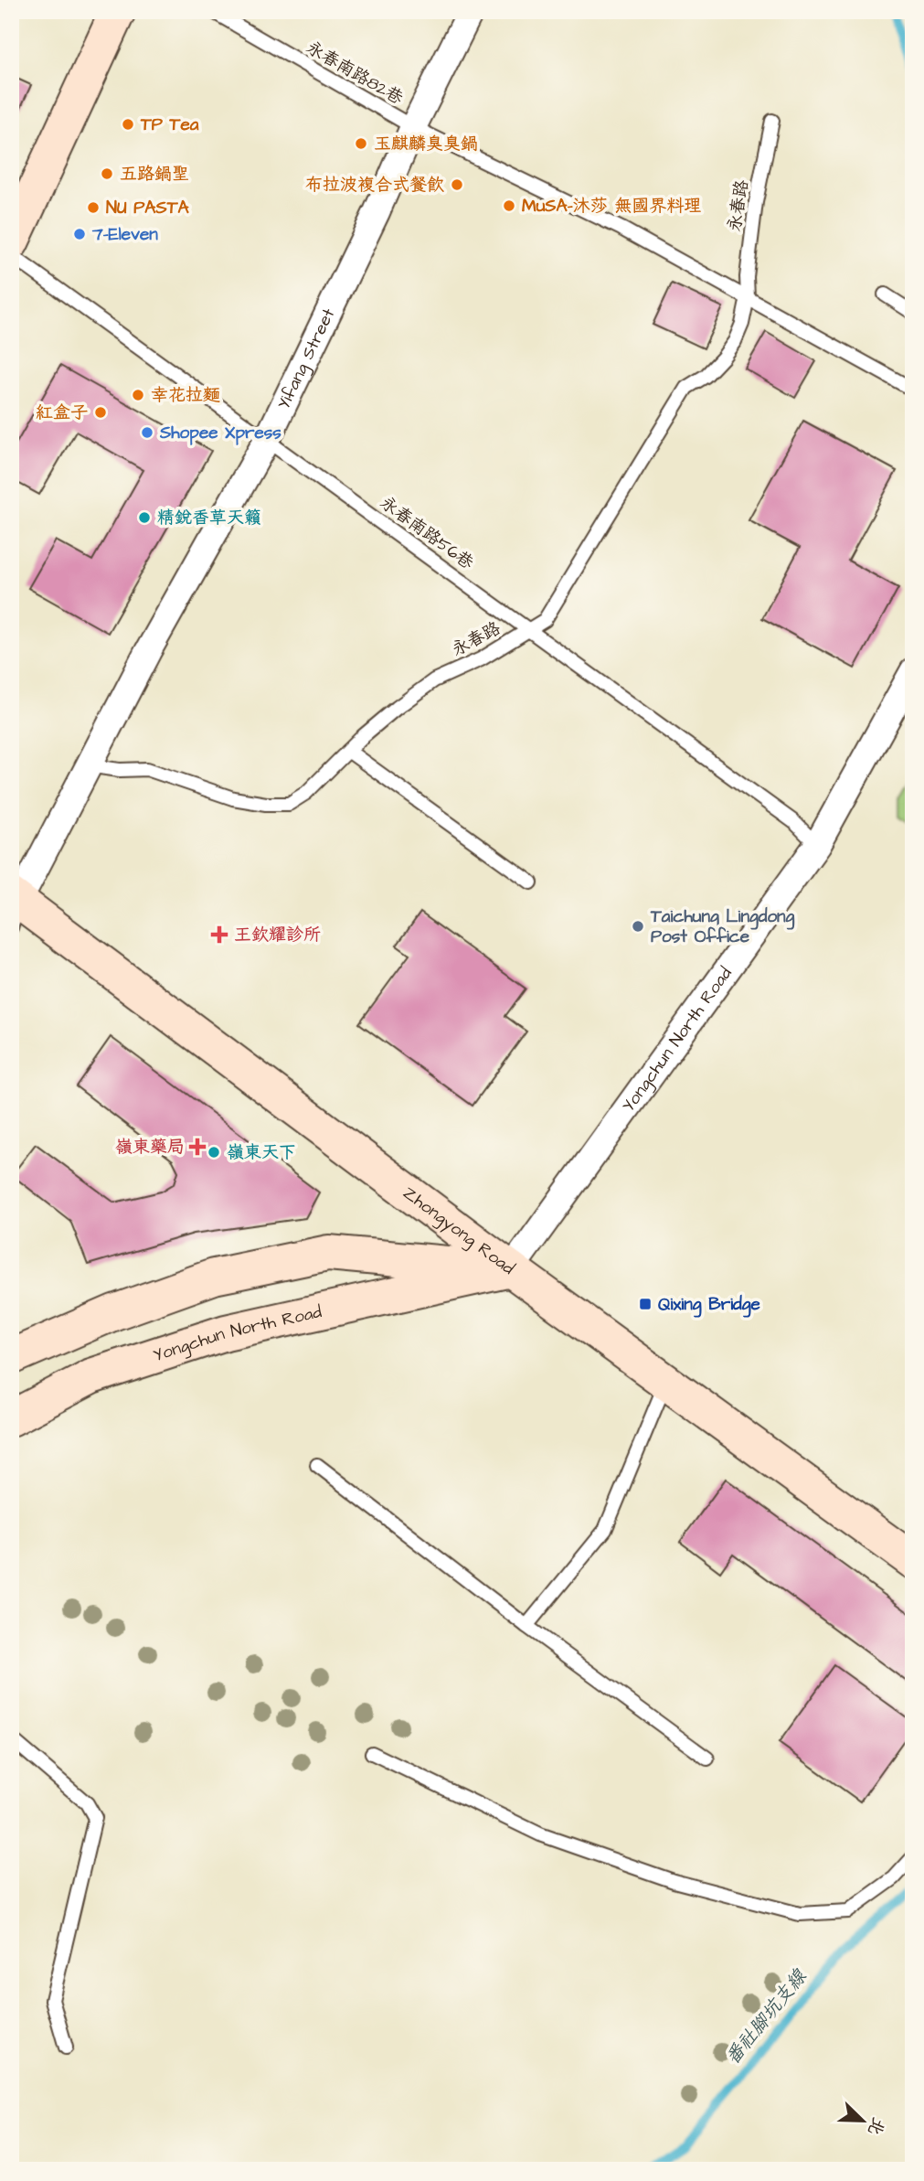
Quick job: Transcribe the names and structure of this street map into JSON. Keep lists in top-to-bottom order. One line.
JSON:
{"streets":{"street":["Yifang Street","Yongchun North Road","Zhongyong Road"],"lane":["永春南路82巷","永春路","永春南路56巷"]},"crossings":[["永春南路82巷","Yifang Street"],["永春路","Yifang Street"],["永春路","永春南路56巷"],["Yifang Street","永春南路56巷"],["Yifang Street","Zhongyong Road"],["永春南路56巷","Yongchun North Road"],["Yongchun North Road","Zhongyong Road"]],"water":["番社腳坑支線"],"places":{"other":["TP Tea","玉麒麟臭臭鍋","五路鍋聖","布拉波複合式餐飲","MuSA-沐莎 無國界料理","NU PASTA","7-Eleven","幸花拉麵","紅盒子","Shopee Xpress","精銳香草天籟","Taichung Lingdong Post Office","嶺東天下"],"health":["王欽耀診所","嶺東藥局"],"transit":["Qixing Bridge"]},"north":"bottom right"}
